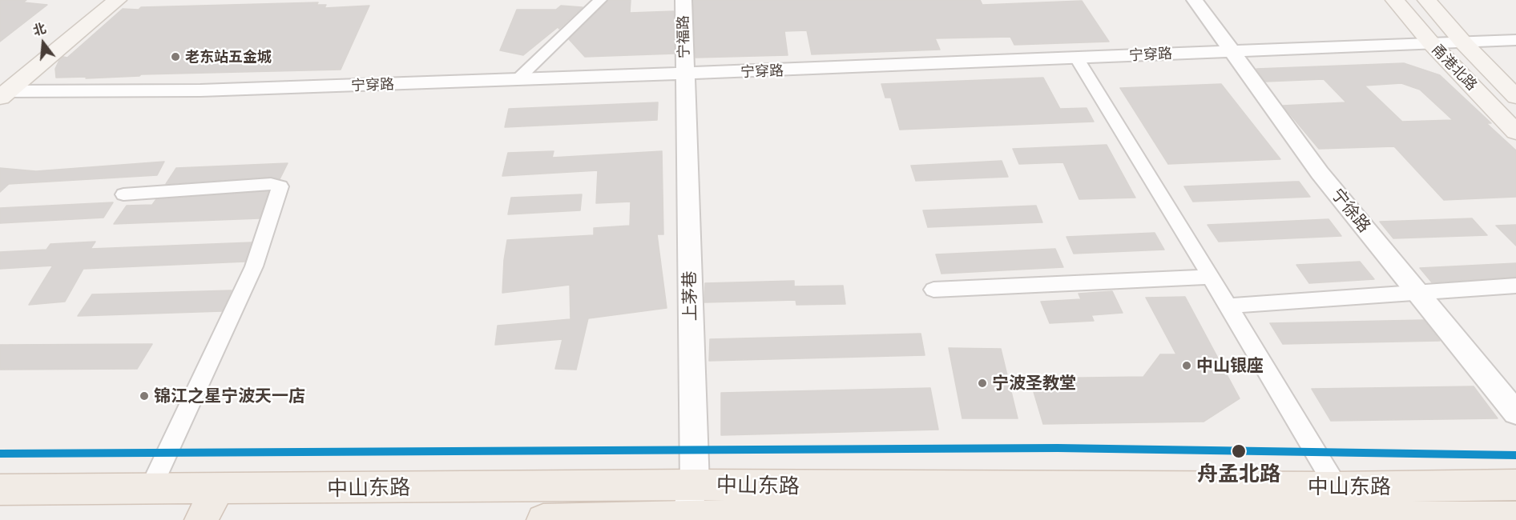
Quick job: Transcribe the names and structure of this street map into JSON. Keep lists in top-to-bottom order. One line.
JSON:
{"streets":{"main road":["甬港北路","中山东路"],"street":["宁福路","宁穿路","宁徐路","上茅巷"]},"crossings":[["宁福路","宁穿路"],["宁福路","上茅巷"],["宁穿路","甬港北路"],["宁穿路","宁徐路"],["宁穿路","上茅巷"],["上茅巷","中山东路"]],"places":["老东站五金城","中山银座","宁波圣教堂","锦江之星宁波天一店","舟孟北路"],"north":"top"}
